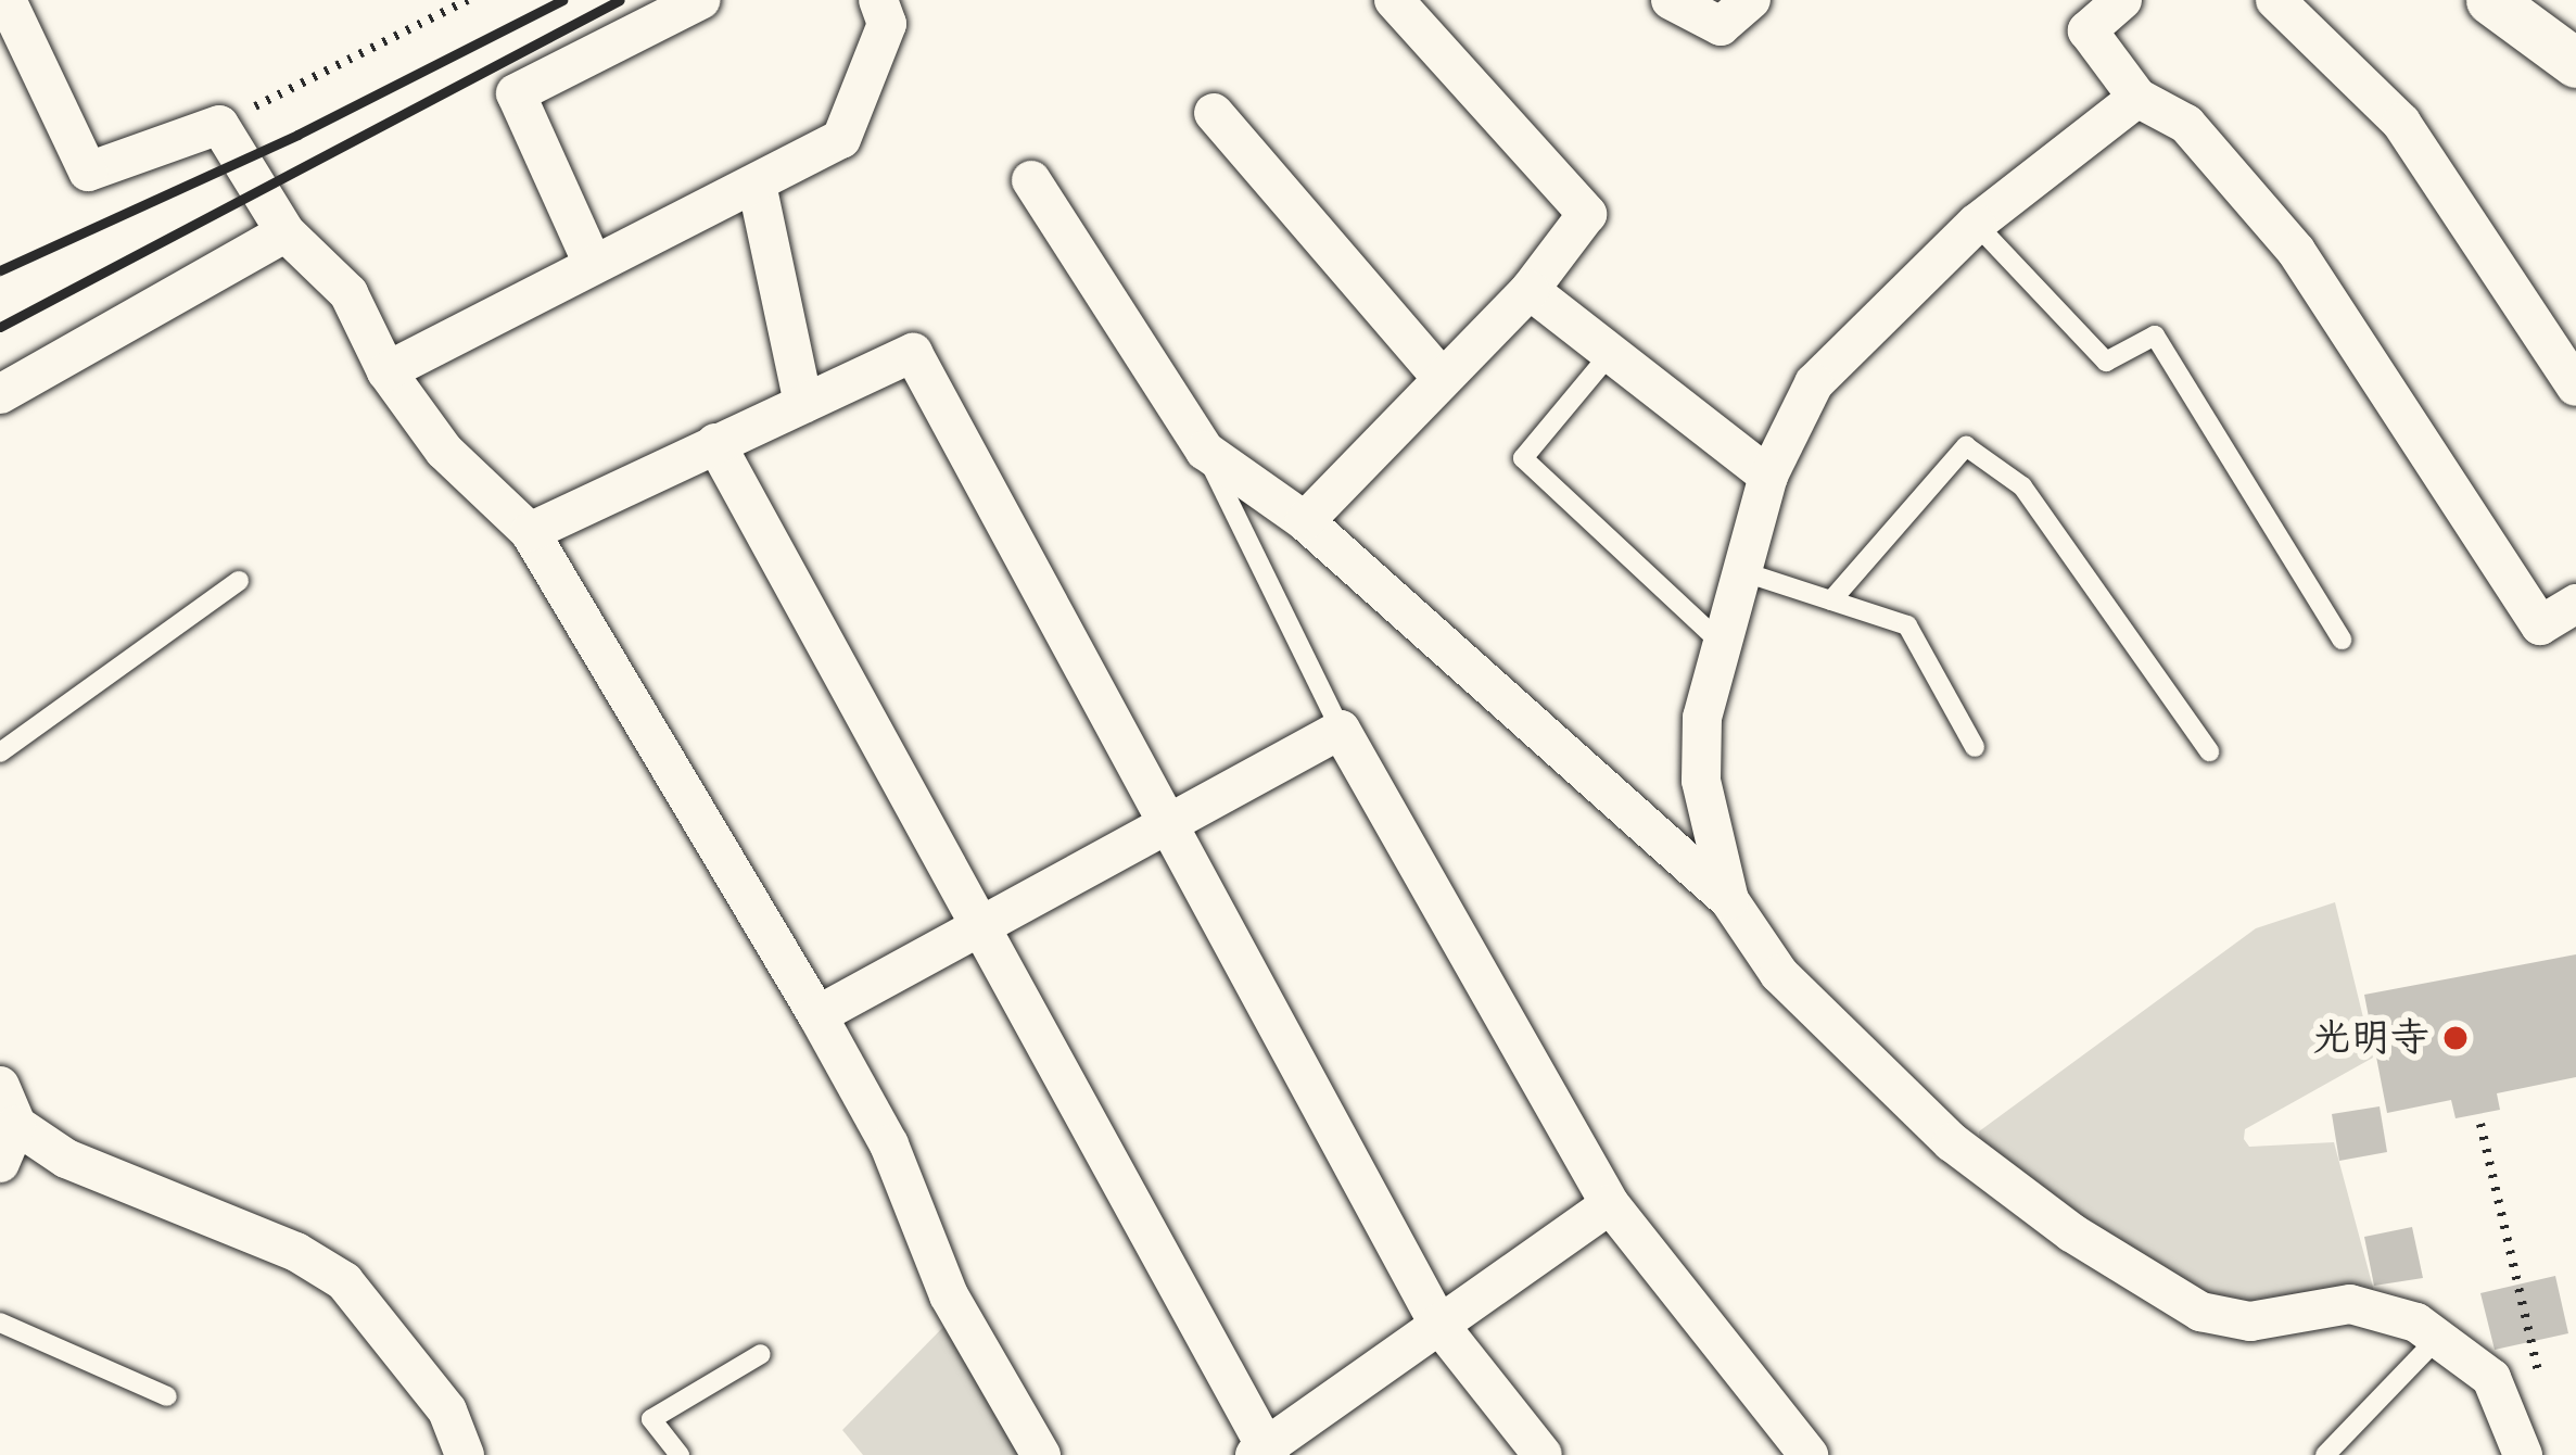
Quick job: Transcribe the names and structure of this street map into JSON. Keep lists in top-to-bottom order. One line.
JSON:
{"places":["光明寺"]}
